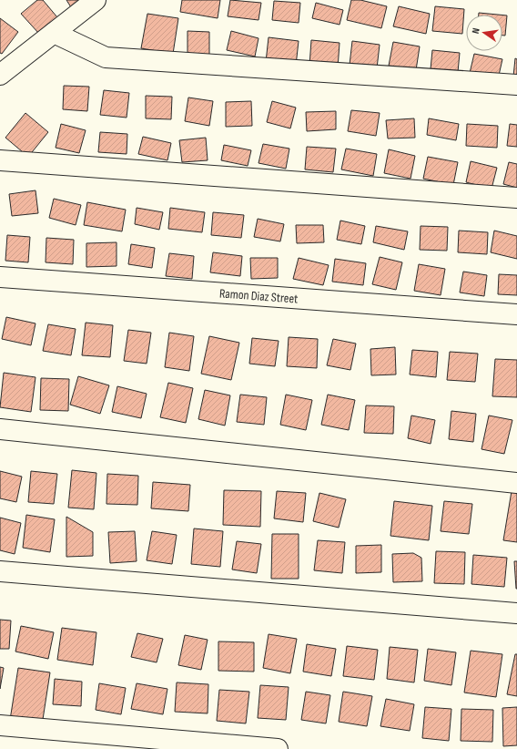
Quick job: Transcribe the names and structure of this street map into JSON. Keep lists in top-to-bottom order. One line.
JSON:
{"streets":{"street":["Ramon Diaz Street"]},"north":"left"}
